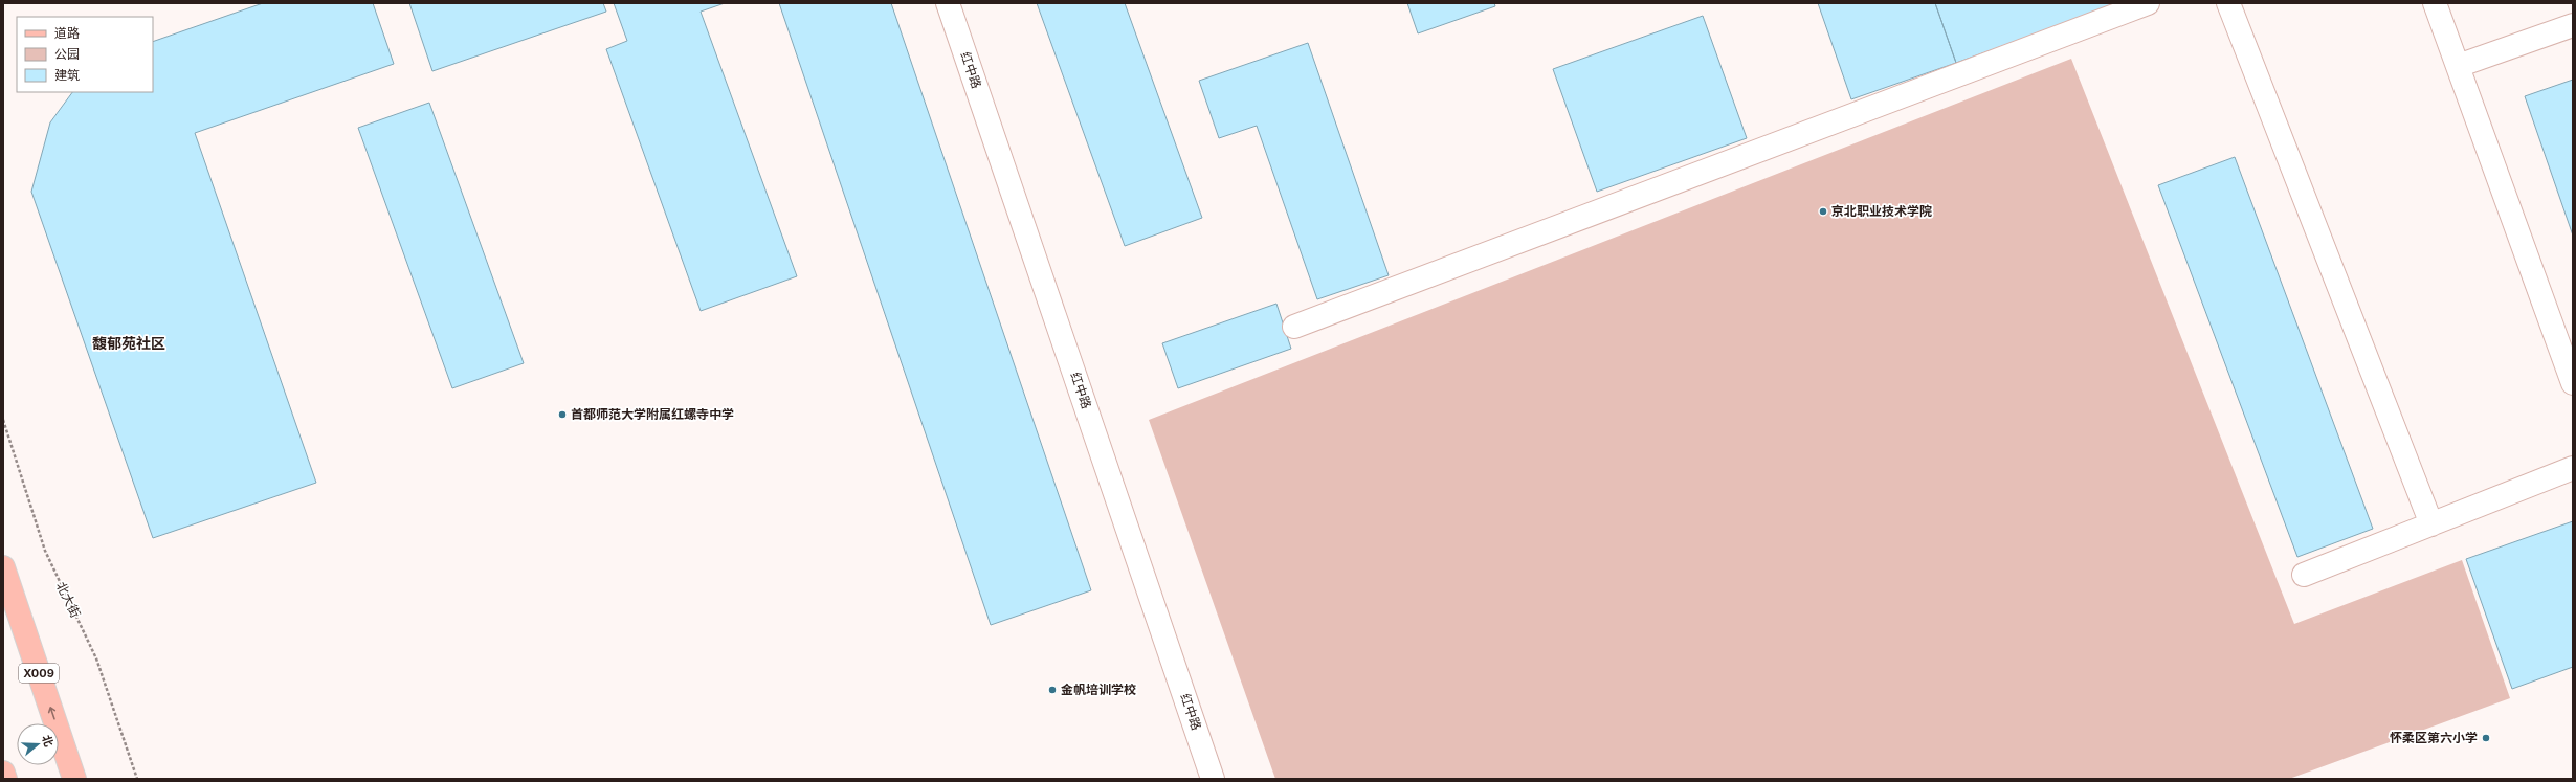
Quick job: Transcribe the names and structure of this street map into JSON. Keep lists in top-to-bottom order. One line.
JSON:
{"streets":{"main road":["X009"],"street":["红中路"],"path":["北大街"]},"districts":["馥郁苑社区"],"places":["京北职业技术学院","首都师范大学附属红螺寺中学","金帆培训学校","怀柔区第六小学"],"legend":["道路","公园","建筑"],"north":"right"}
